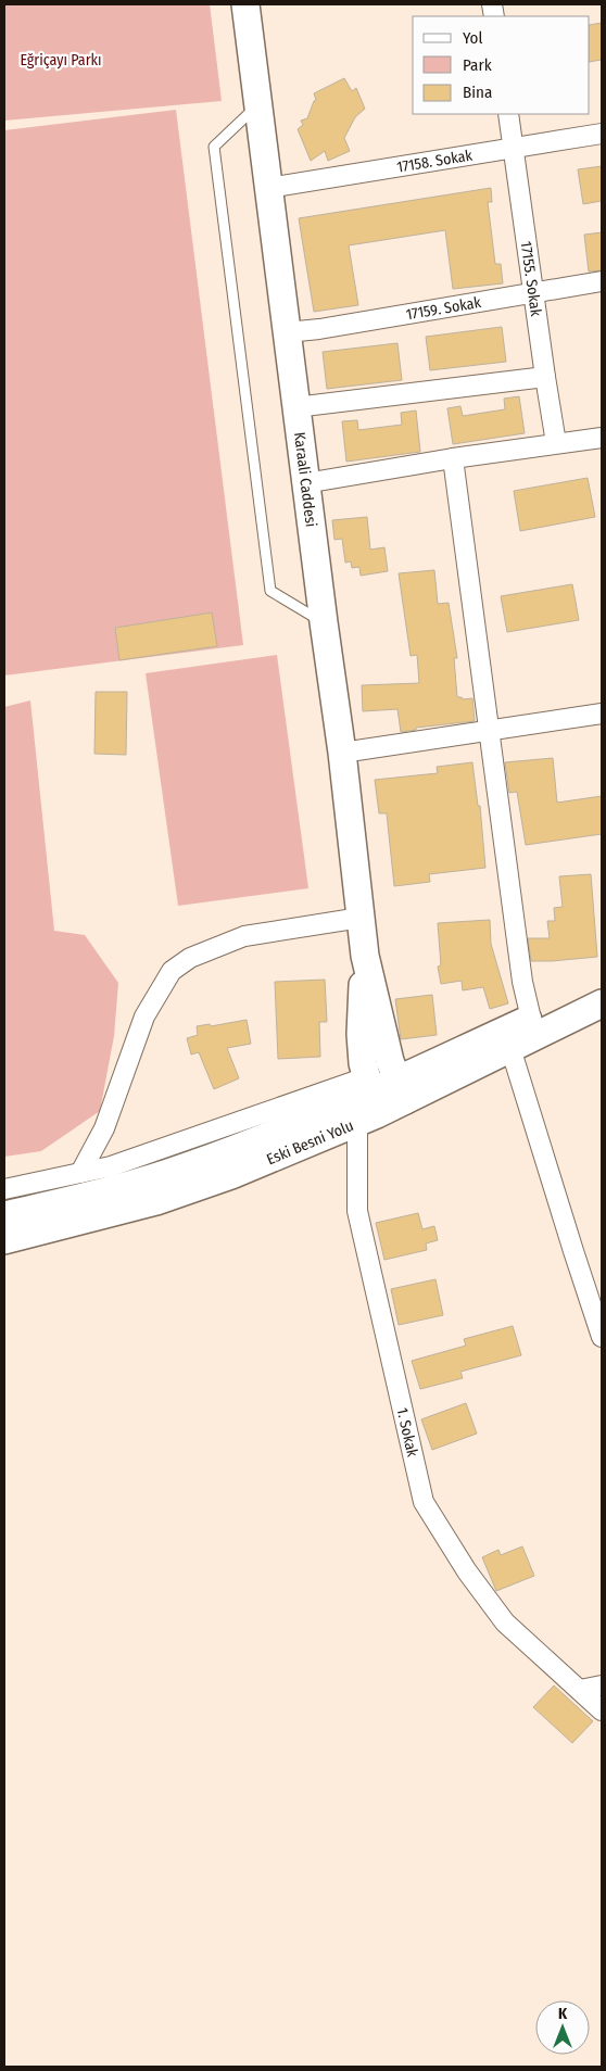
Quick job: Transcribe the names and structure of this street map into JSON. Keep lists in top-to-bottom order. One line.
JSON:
{"streets":{"main road":["Karaali Caddesi","Eski Besni Yolu"],"street":["17158. Sokak","17155. Sokak","17159. Sokak","1. Sokak"]},"crossings":[["17158. Sokak","17155. Sokak"],["17158. Sokak","Karaali Caddesi"],["17155. Sokak","17159. Sokak"],["17159. Sokak","Karaali Caddesi"],["Eski Besni Yolu","1. Sokak"]],"parks":["Eğriçayı Parkı"],"legend":["Yol","Park","Bina"],"north":"top"}
